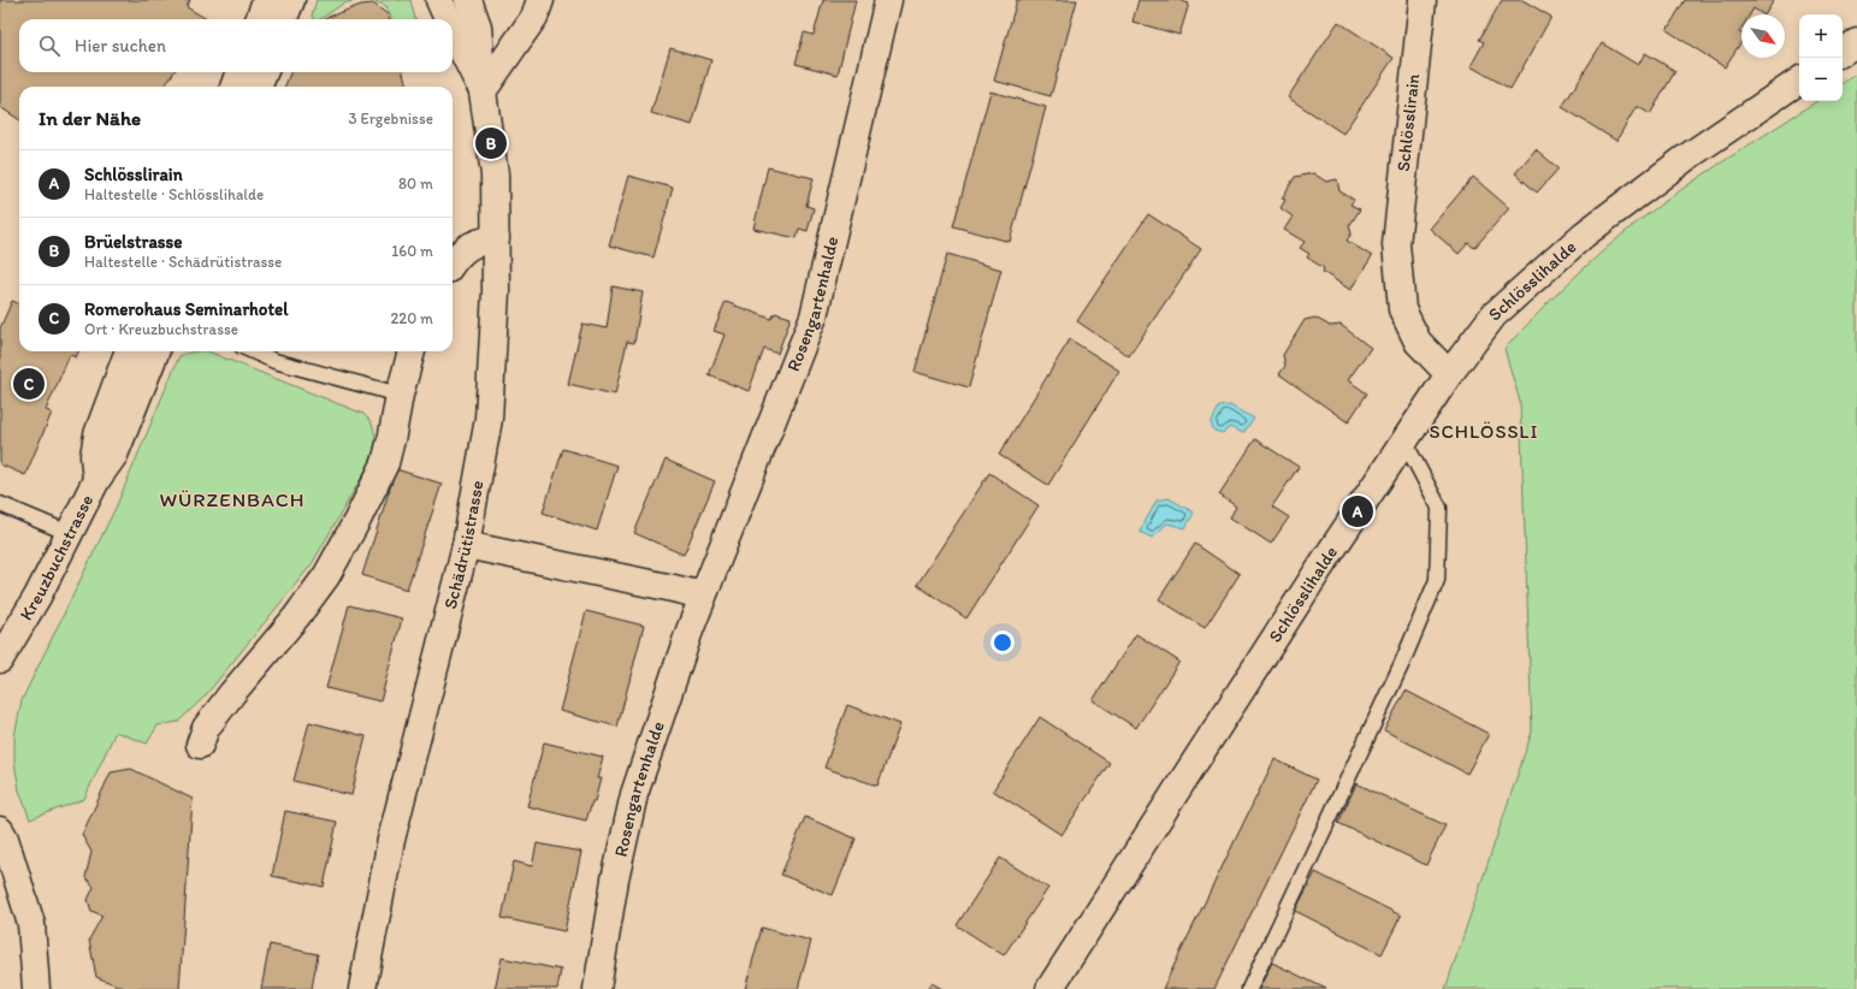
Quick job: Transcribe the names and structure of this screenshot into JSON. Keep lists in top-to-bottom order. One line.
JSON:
{"streets":{"street":["Schlösslirain","Schlösslihalde","Rosengartenhalde","Schädrütistrasse","Kreuzbuchstrasse"]},"crossings":[["Schlösslirain","Schlösslihalde"]],"districts":["SCHLÖSSLI","WÜRZENBACH"],"north":"bottom right","page":{"map_buttons":["+","−"],"search":"Hier suchen","heading":["In der Nähe","3 Ergebnisse"],"pins":["B","C","A"],"list":[{"mark":"A","name":"Schlösslirain","note":"Haltestelle · Schlösslihalde","value":"80 m"},{"mark":"B","name":"Brüelstrasse","note":"Haltestelle · Schädrütistrasse","value":"160 m"},{"mark":"C","name":"Romerohaus Seminarhotel","note":"Ort · Kreuzbuchstrasse","value":"220 m"}]}}
